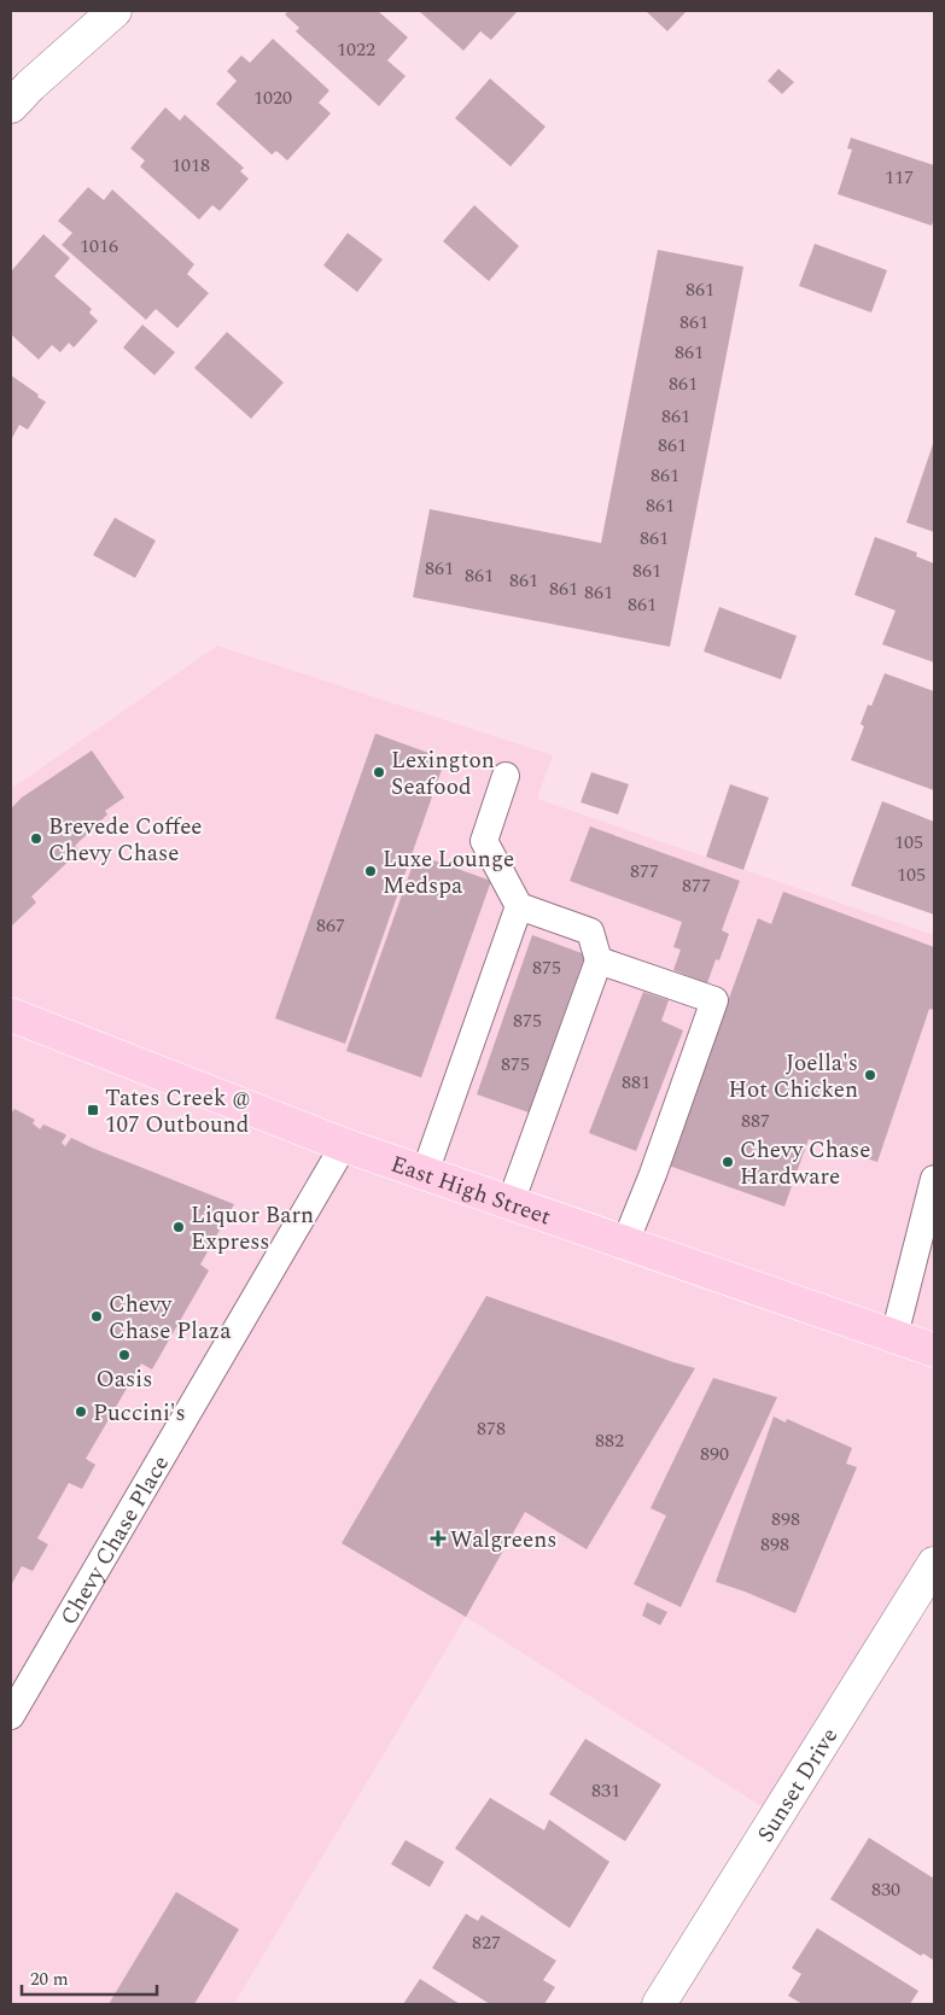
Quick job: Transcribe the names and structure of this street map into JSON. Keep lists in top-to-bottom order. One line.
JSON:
{"streets":{"main road":["East High Street"],"street":["Sunset Drive"],"lane":["Chevy Chase Place"]},"crossings":[["East High Street","Chevy Chase Place"]],"places":{"other":["Lexington Seafood","Brevede Coffee Chevy Chase","Luxe Lounge Medspa","Joella's Hot Chicken","Chevy Chase Hardware","Liquor Barn Express","Chevy Chase Plaza","Oasis","Puccini's"],"transit":["Tates Creek @ 107 Outbound"],"health":["Walgreens"]},"house_numbers":["1022","1020","1018","117","1016","861","861","861","861","861","861","861","861","861","861","861","861","861","861","861","861","105","877","105","877","867","875","875","875","881","887","878","882","890","898","898","831","830","827"],"scale_bar":"20 m"}
